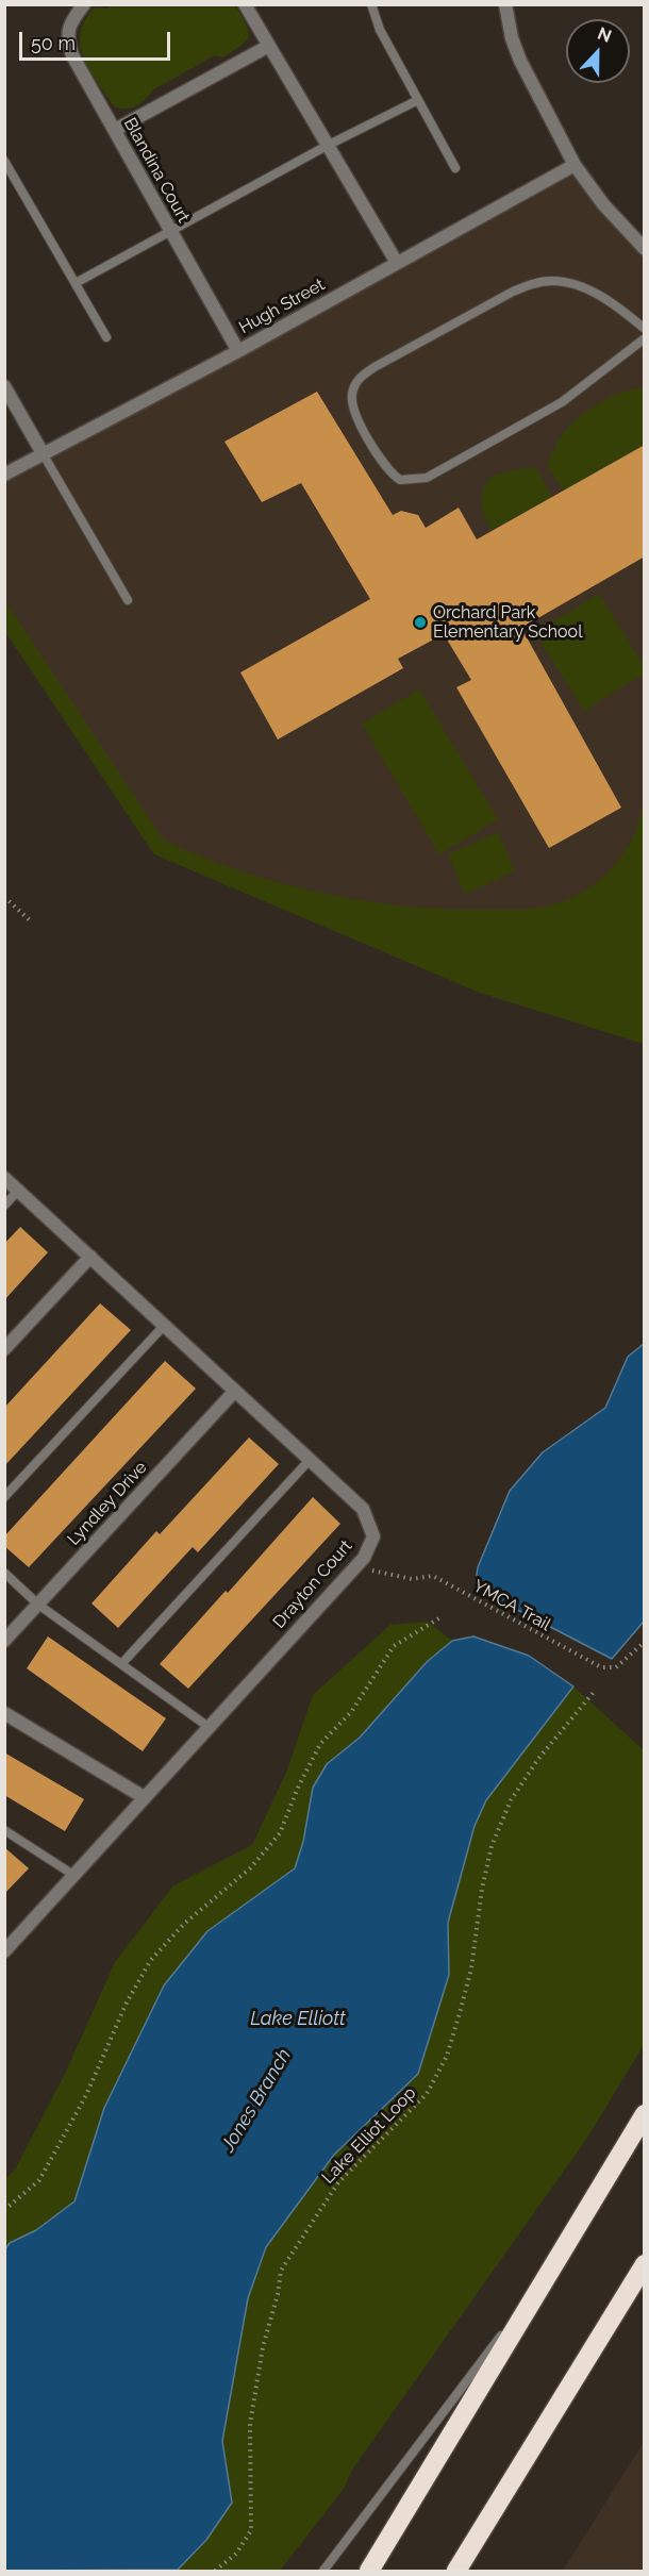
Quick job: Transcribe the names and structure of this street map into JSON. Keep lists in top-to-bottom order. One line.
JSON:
{"streets":{"street":["Blandina Court","Hugh Street","Lyndley Drive","Drayton Court"],"path":["YMCA Trail","Lake Elliot Loop"]},"crossings":[["Blandina Court","Hugh Street"],["Lyndley Drive","Drayton Court"],["Drayton Court","YMCA Trail"]],"water":["Lake Elliott","Jones Branch"],"places":["Orchard Park Elementary School"],"scale_bar":"50 m","north":"top"}
